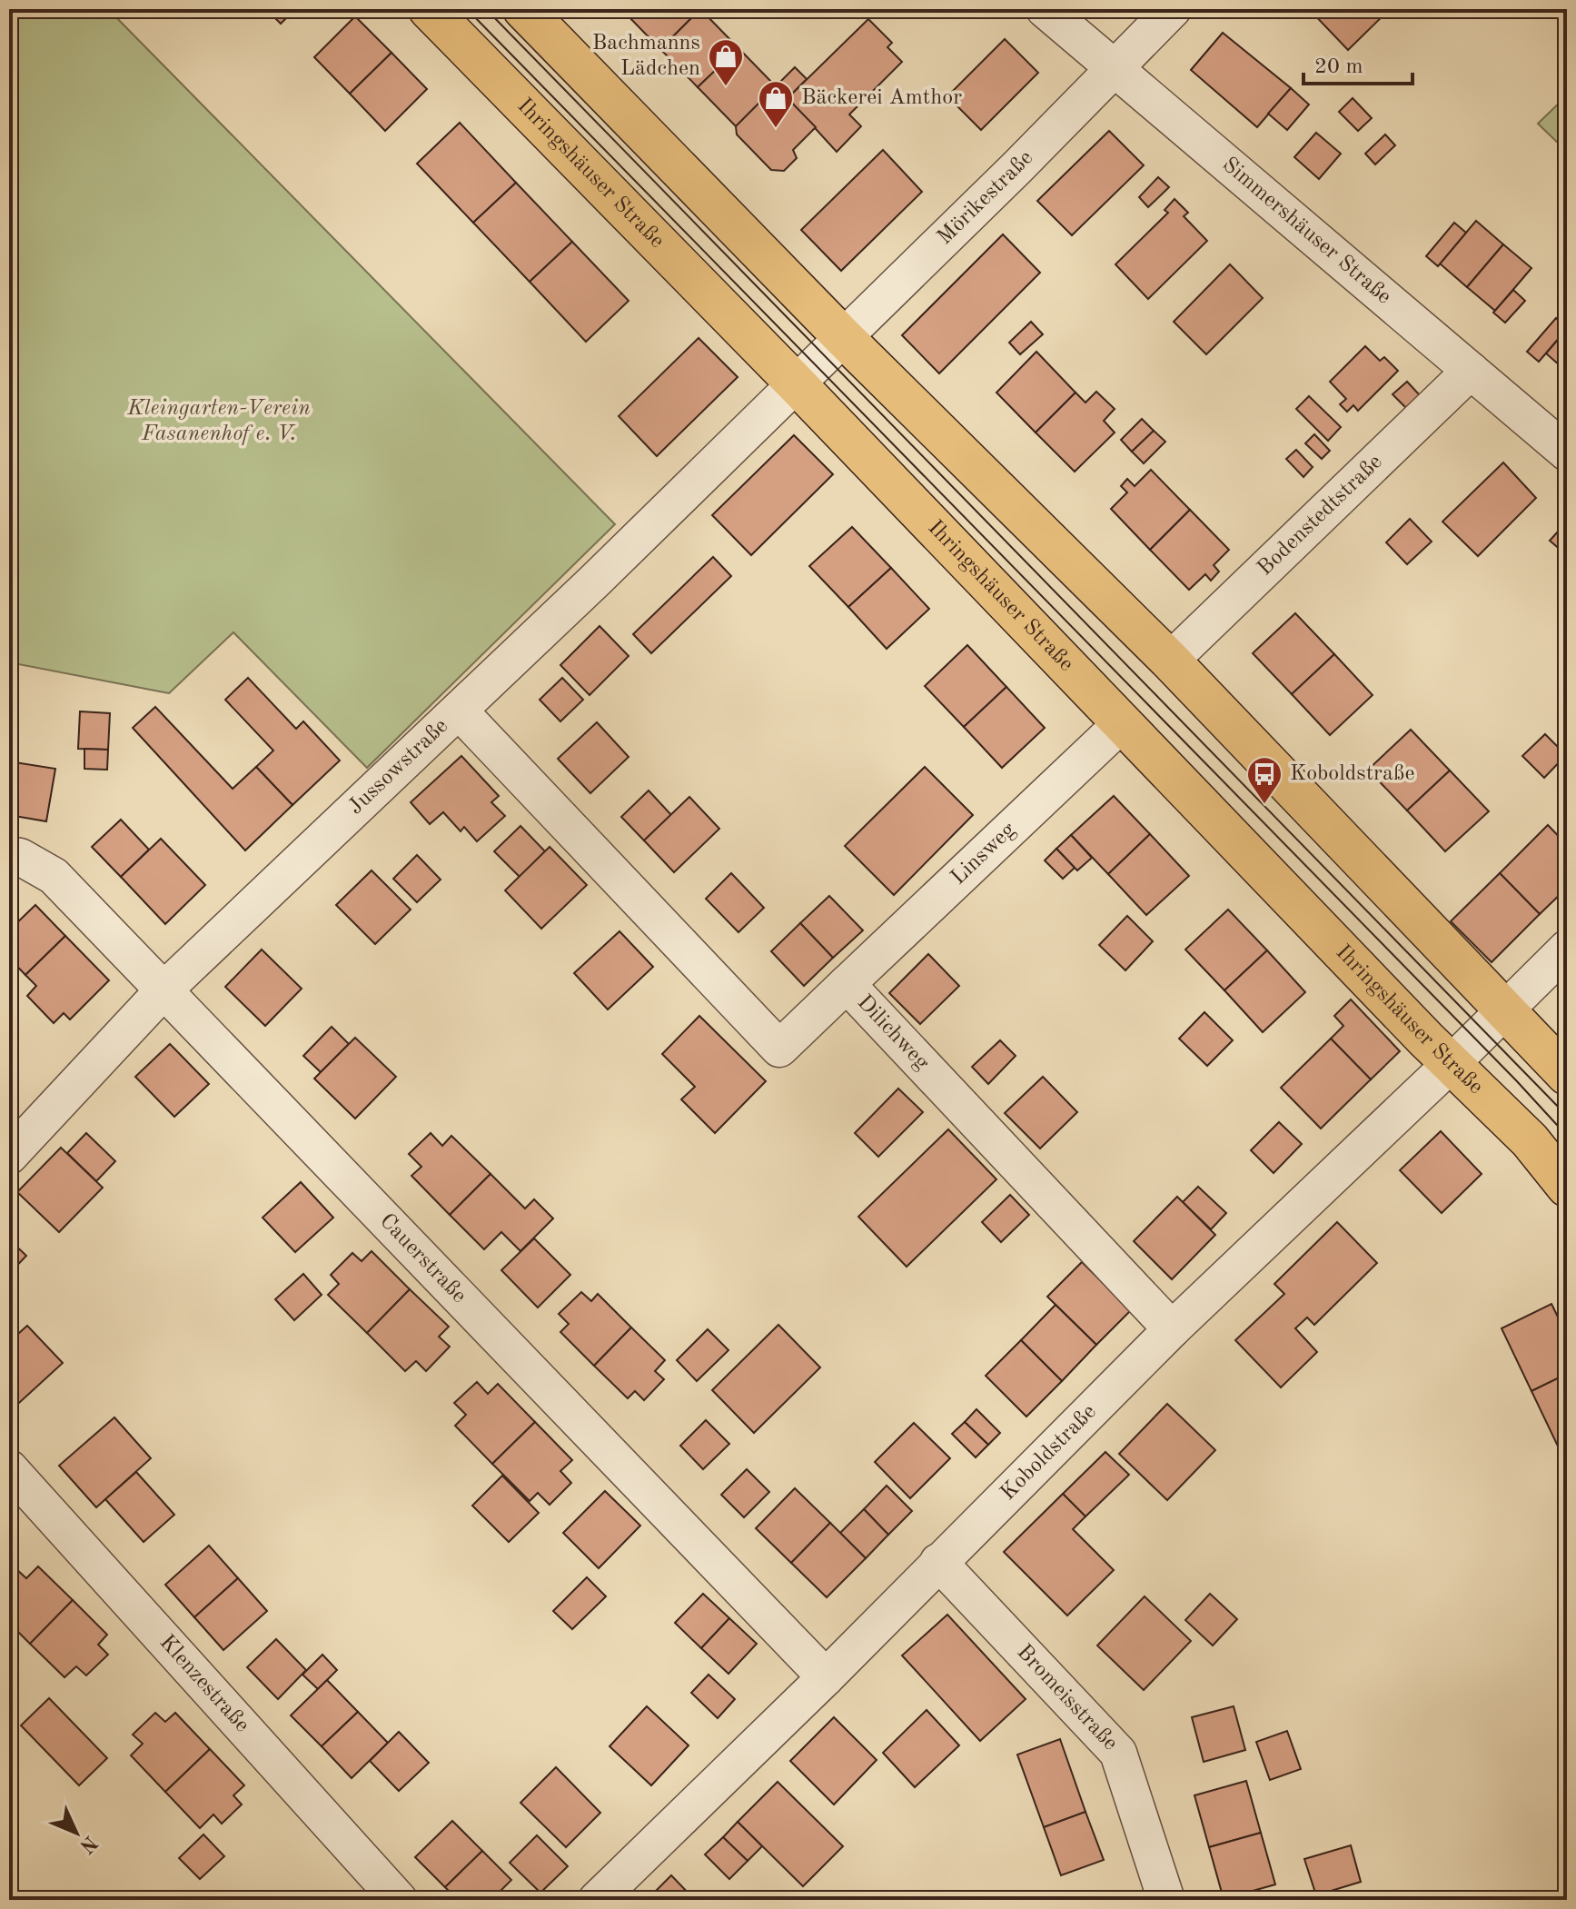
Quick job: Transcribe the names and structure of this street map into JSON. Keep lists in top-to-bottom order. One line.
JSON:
{"streets":{"main road":["Ihringshäuser Straße"],"street":["Mörikestraße","Simmershäuser Straße","Bodenstedtstraße","Jussowstraße","Linsweg","Dilichweg","Cauerstraße","Koboldstraße","Klenzestraße","Bromeisstraße"]},"crossings":[["Ihringshäuser Straße","Mörikestraße"],["Ihringshäuser Straße","Jussowstraße"],["Ihringshäuser Straße","Linsweg"],["Ihringshäuser Straße","Koboldstraße"],["Mörikestraße","Simmershäuser Straße"],["Mörikestraße","Jussowstraße"],["Simmershäuser Straße","Bodenstedtstraße"],["Jussowstraße","Dilichweg"],["Jussowstraße","Cauerstraße"],["Linsweg","Dilichweg"],["Dilichweg","Koboldstraße"],["Cauerstraße","Koboldstraße"],["Koboldstraße","Bromeisstraße"]],"parks":["Kleingarten-Verein Fasanenhof e. V."],"places":{"shop":["Bachmanns Lädchen","Bäckerei Amthor"],"bus stop":["Koboldstraße"]},"scale_bar":"20 m","north":"bottom right"}
